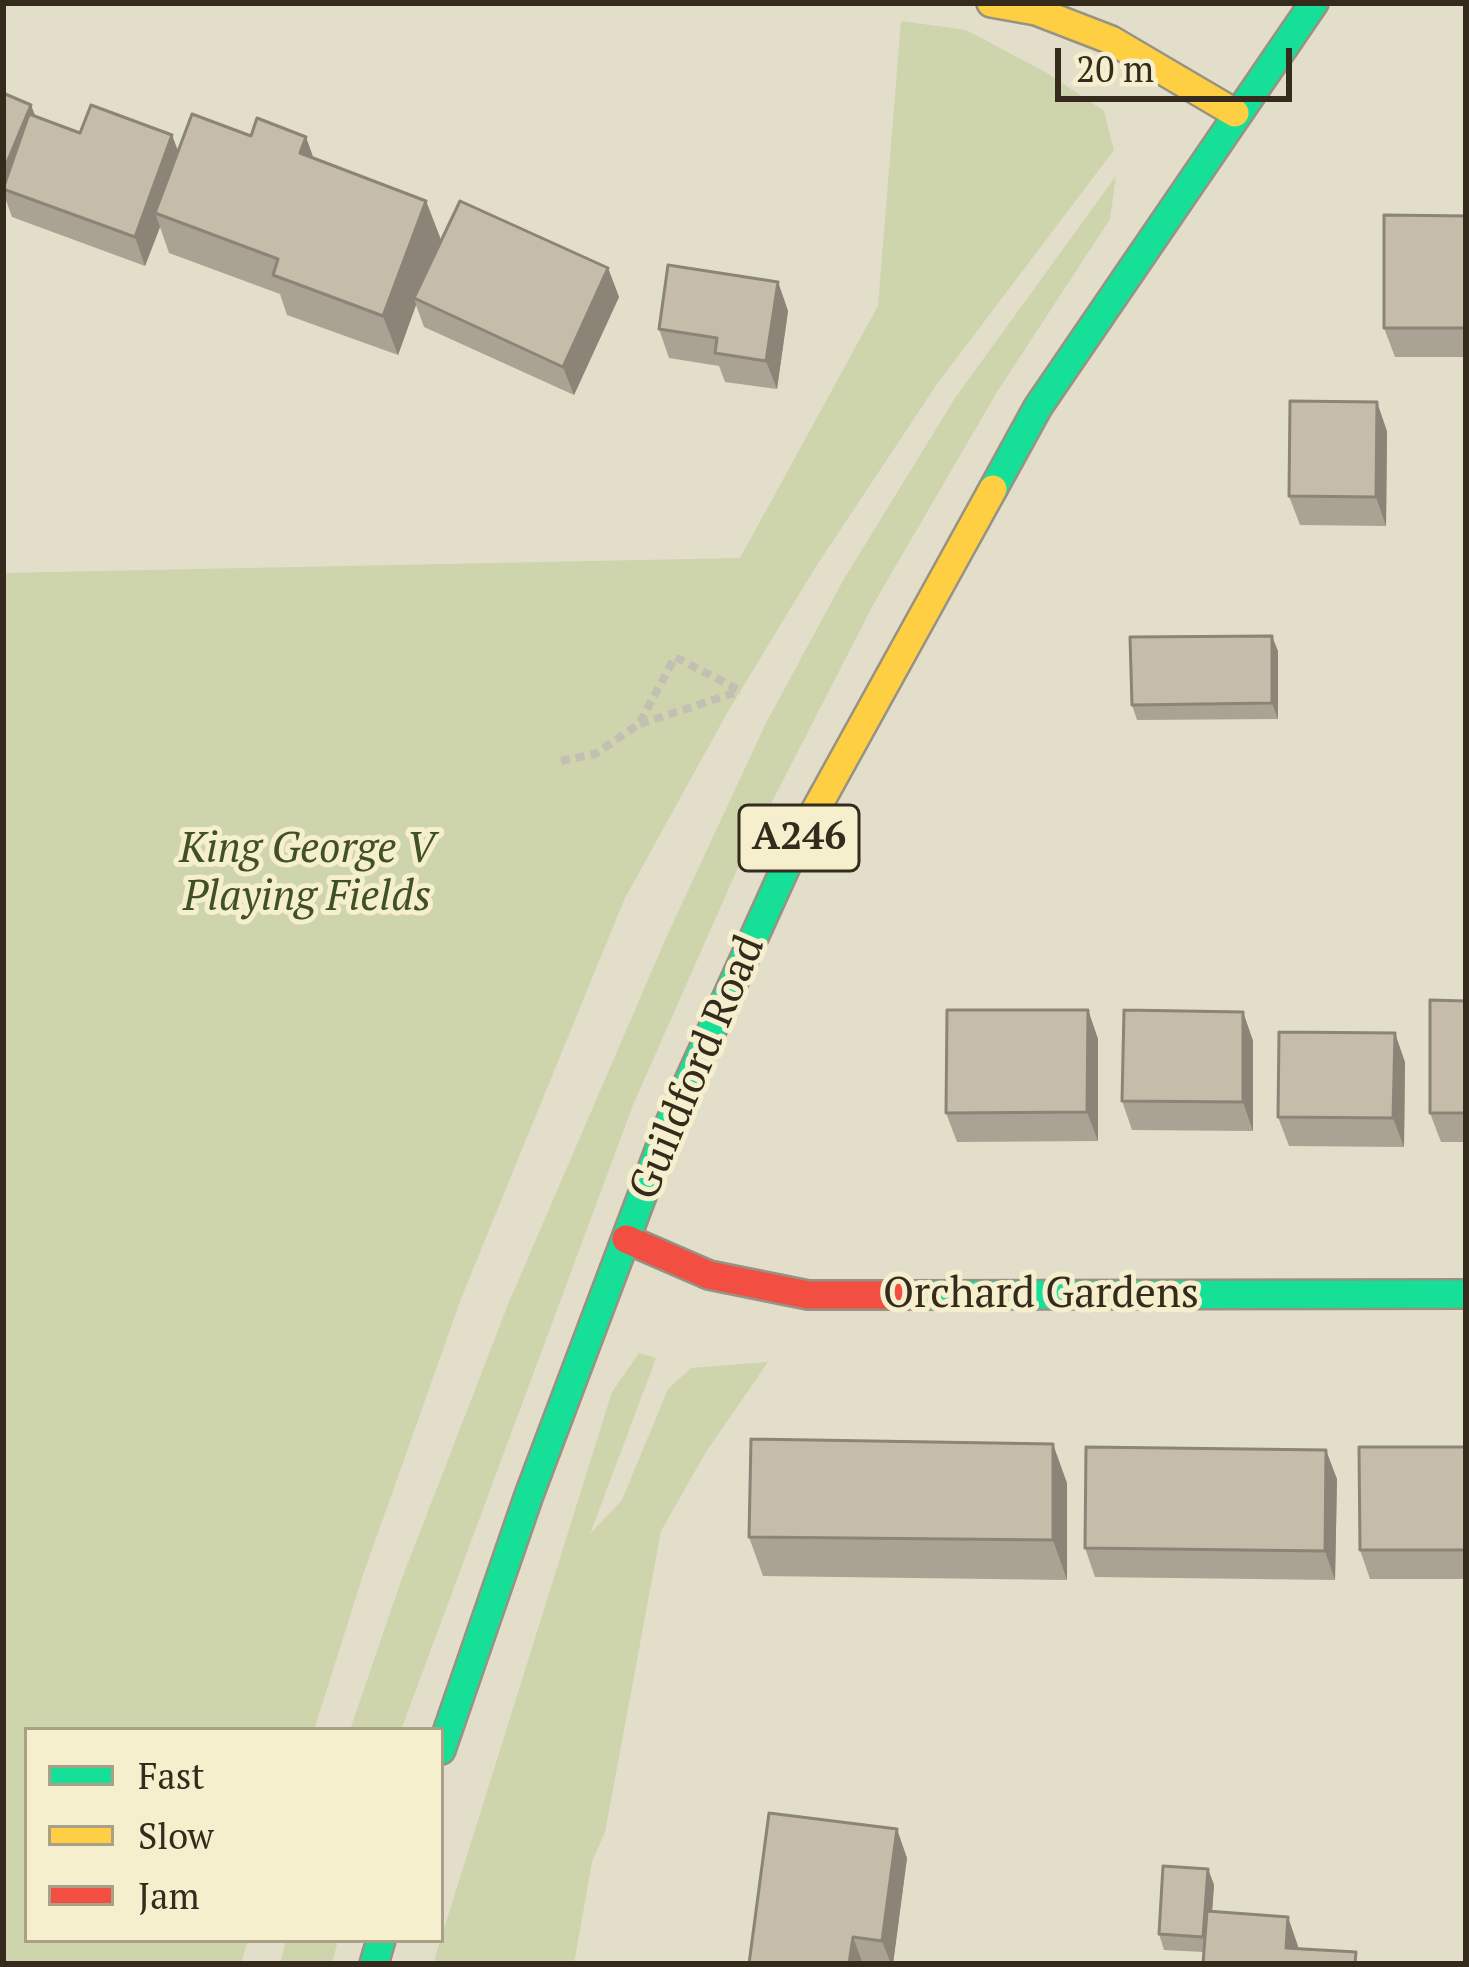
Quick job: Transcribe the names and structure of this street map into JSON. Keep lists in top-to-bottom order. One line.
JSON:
{"streets":{"main road":["A246","Guildford Road","Orchard Gardens"]},"crossings":[["Guildford Road","Orchard Gardens"]],"parks":["King George V Playing Fields"],"legend":["Fast","Slow","Jam"],"scale_bar":"20 m"}
